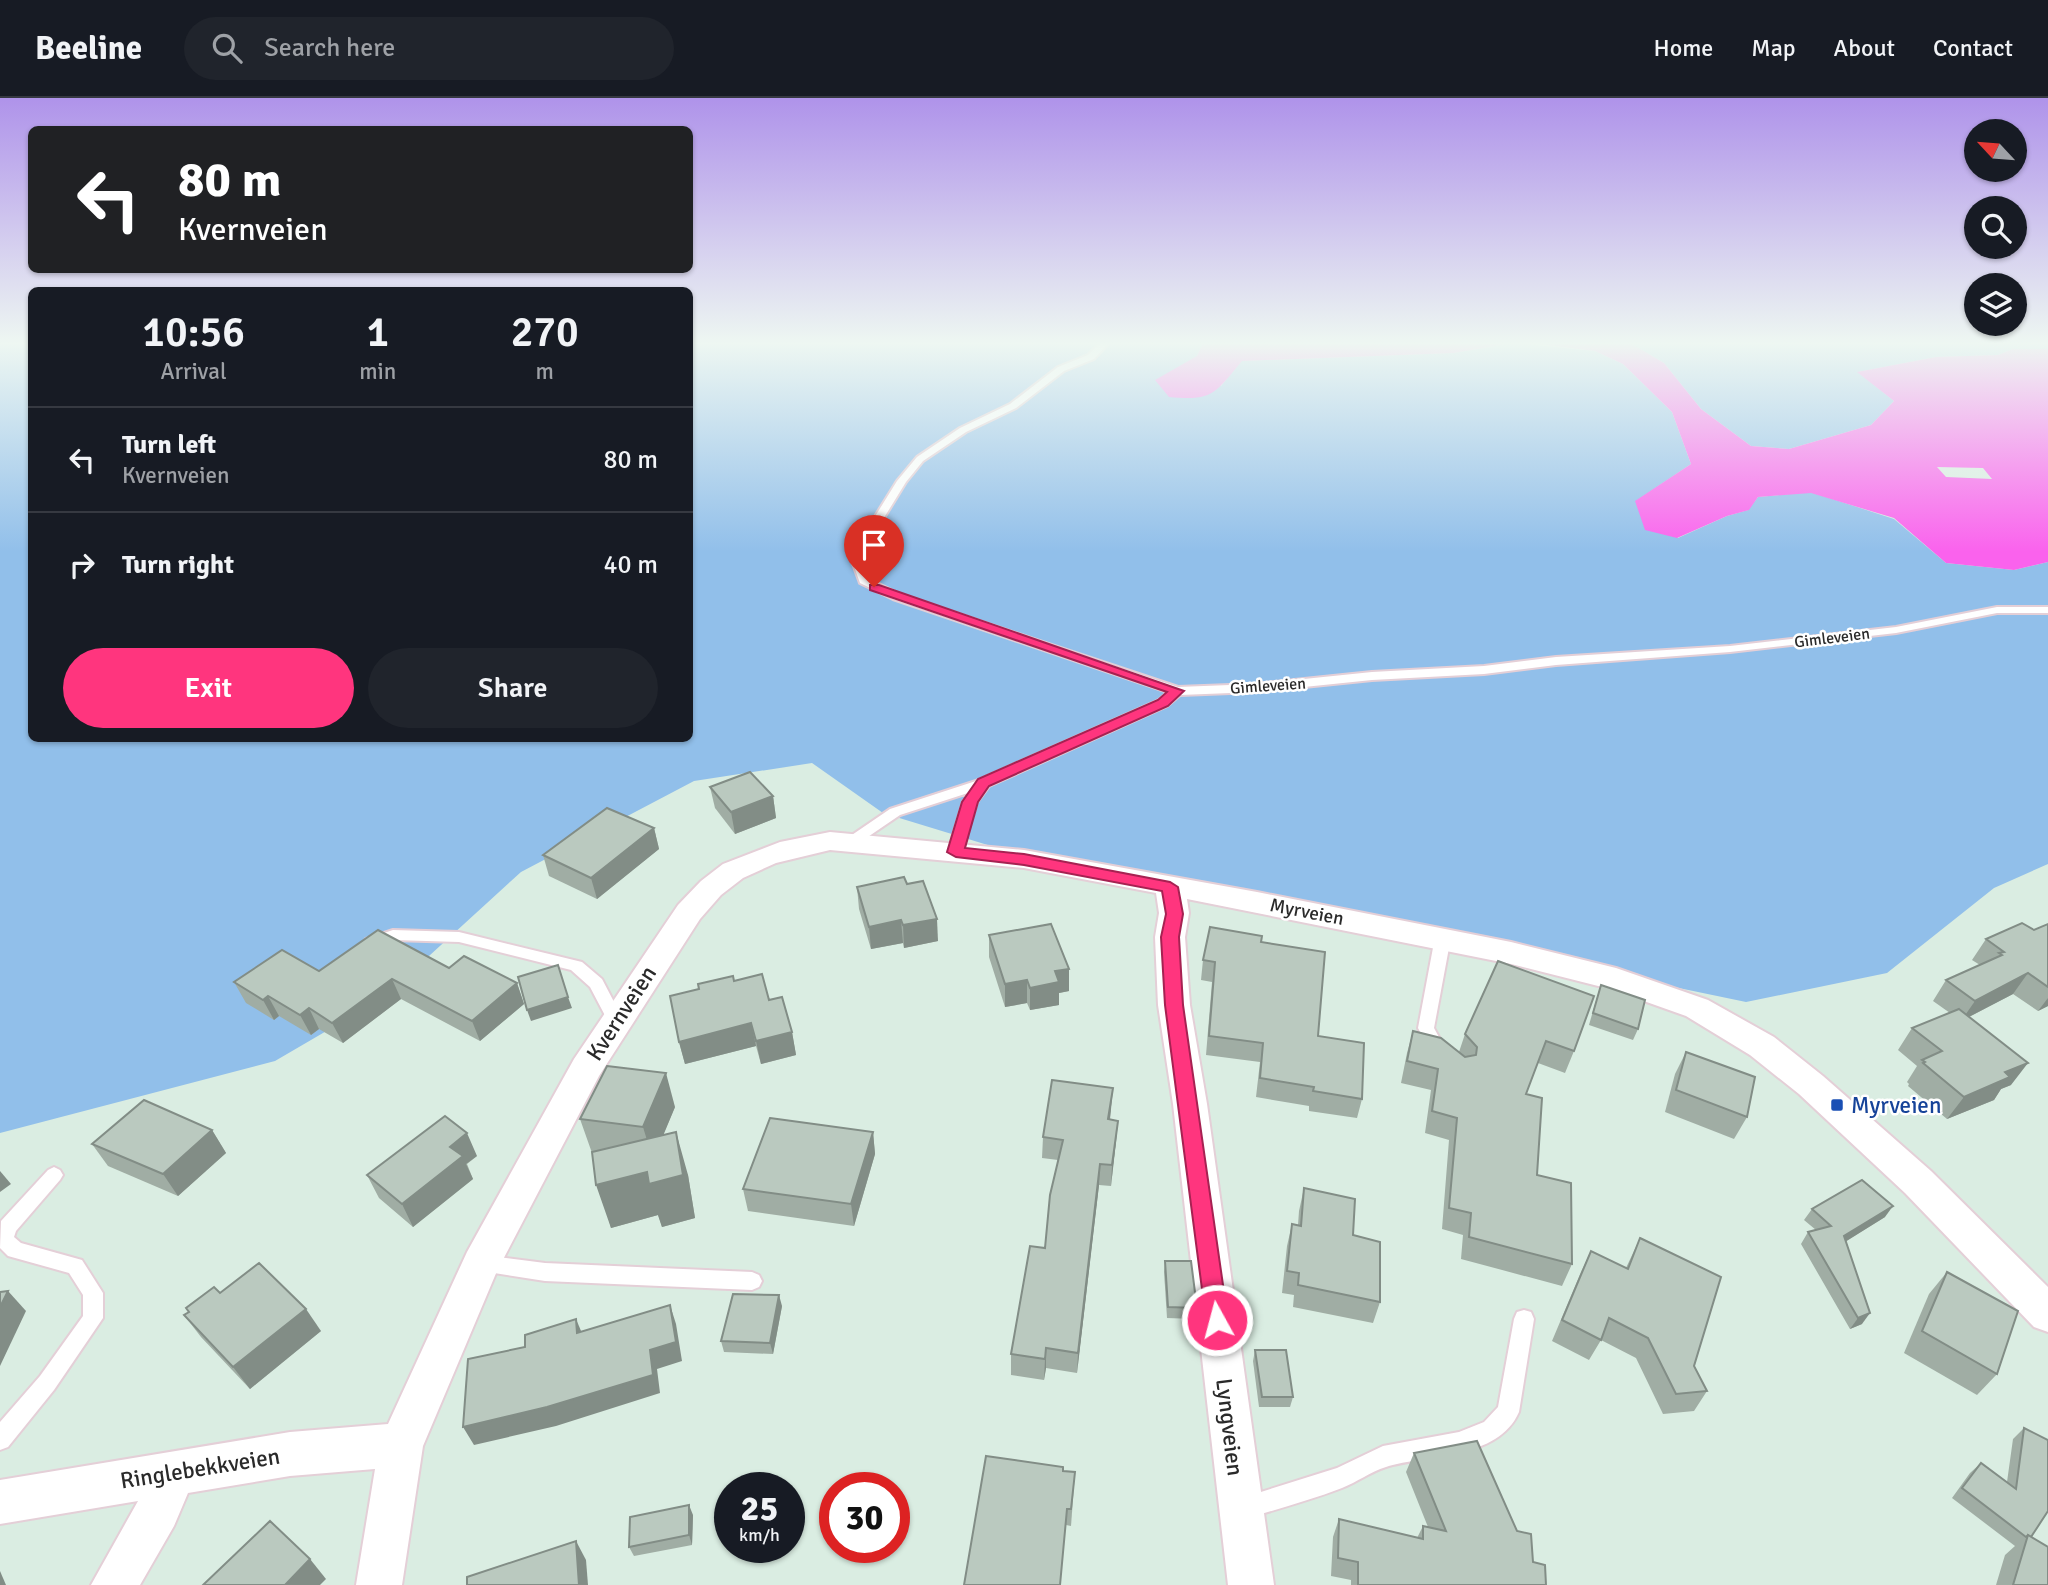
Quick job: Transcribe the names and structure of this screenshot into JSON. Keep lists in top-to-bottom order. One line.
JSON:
{"streets":{"street":["Myrveien","Kvernveien","Lyngveien","Ringlebekkveien"],"lane":["Gimleveien"]},"crossings":[["Myrveien","Kvernveien"],["Myrveien","Lyngveien"],["Kvernveien","Lyngveien"],["Kvernveien","Ringlebekkveien"]],"places":{"transit":["Myrveien"]},"north":"top left","page":{"header":"Beeline","search":"Search here","nav":["Home","Map","About","Contact"],"turn":["80 m","Kvernveien"],"eta":["10:56","Arrival","1","min","270","m"],"list":[{"name":"Turn left","note":"Kvernveien","value":"80 m"},{"name":"Turn right","value":"40 m"}],"buttons":["Exit","Share"],"speed":"25 km/h","limit":"30"}}
